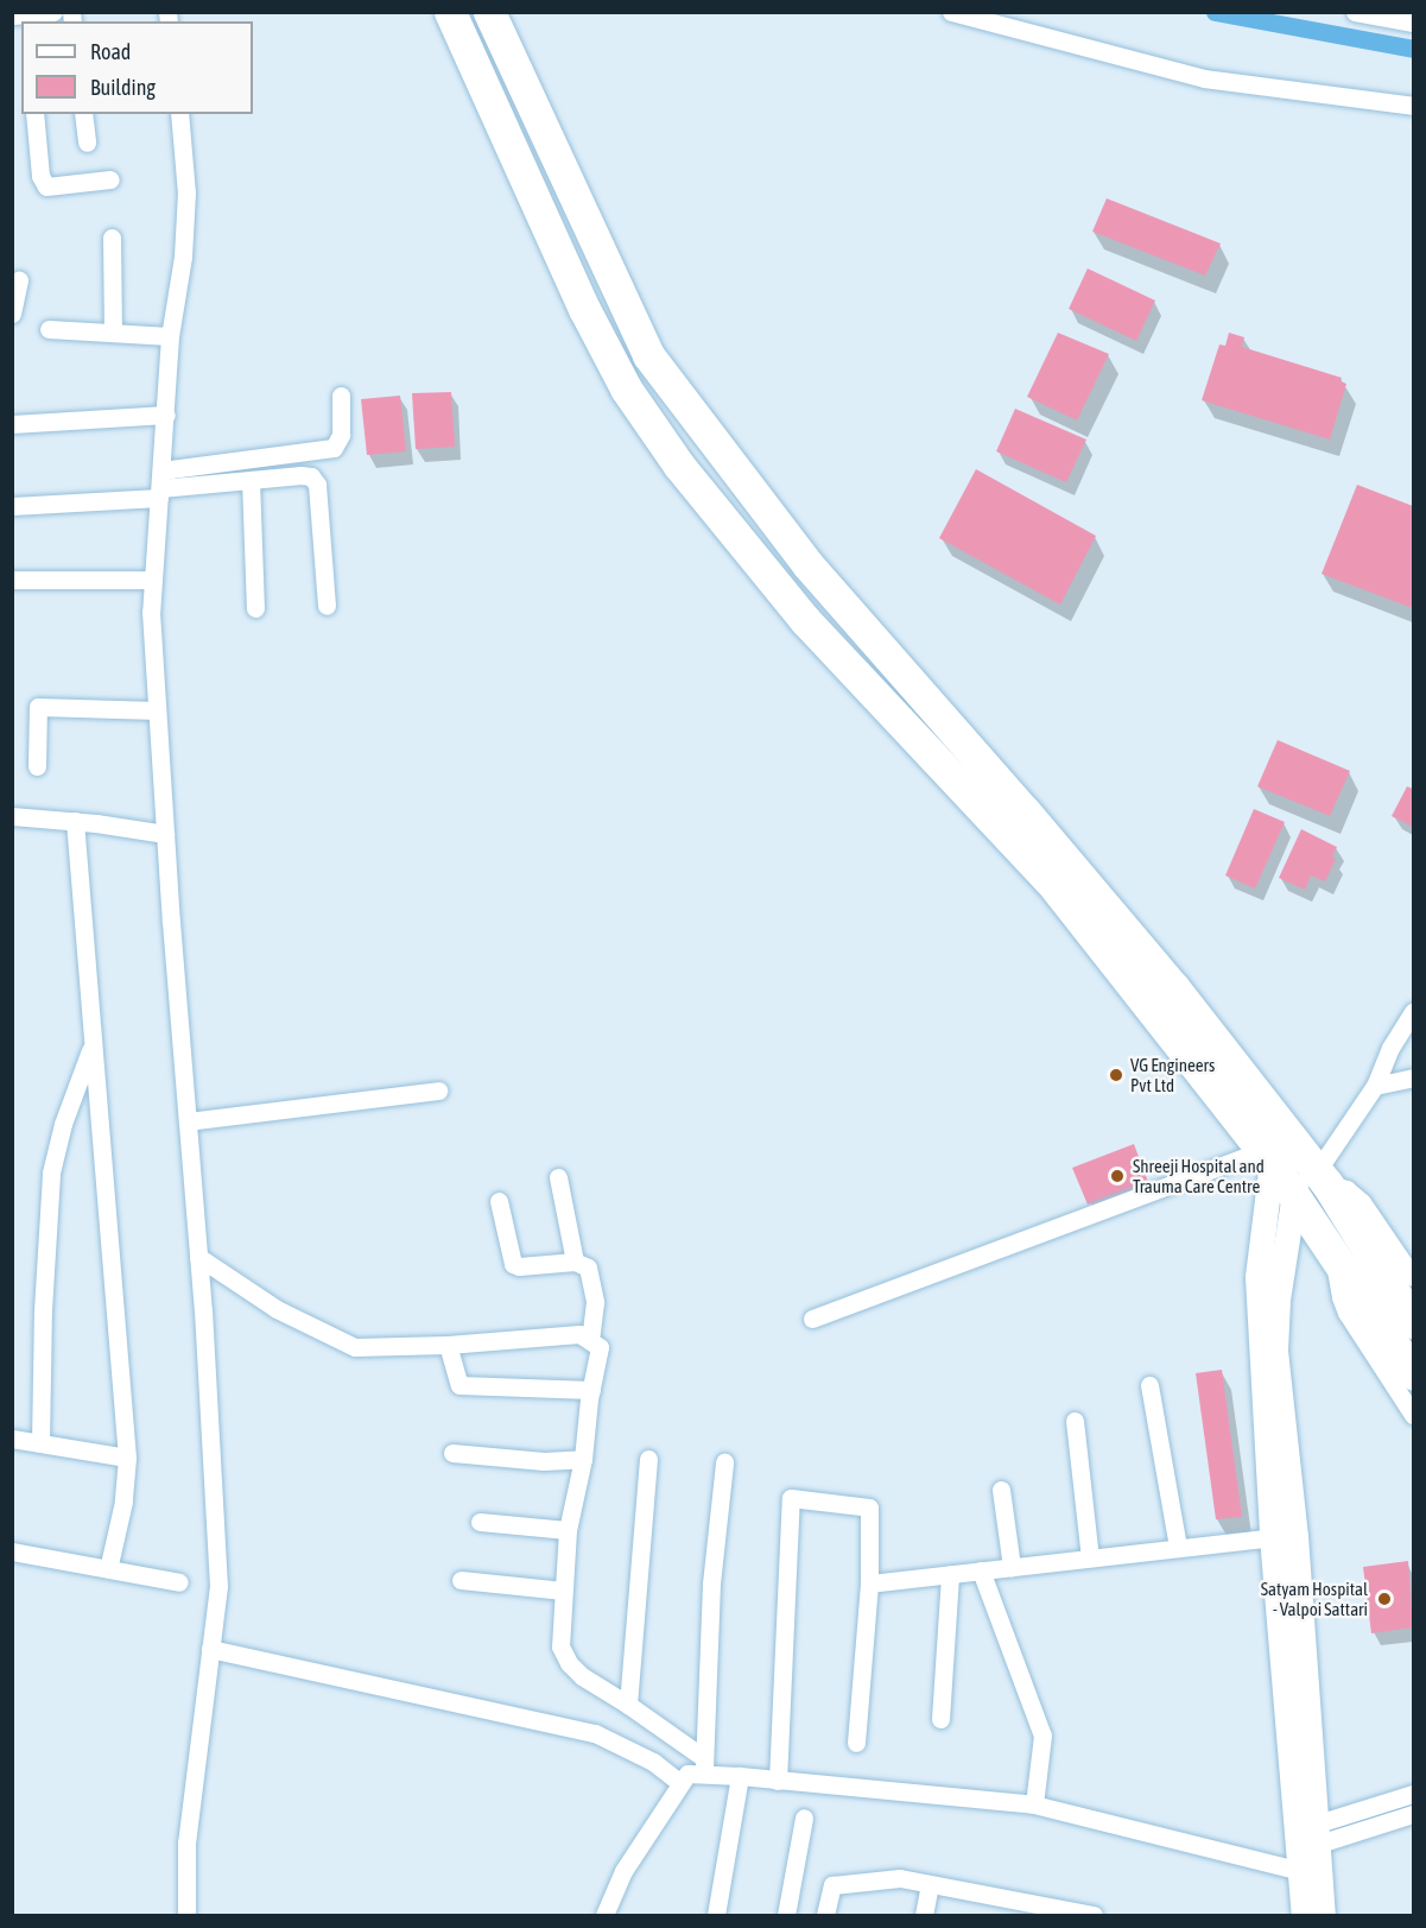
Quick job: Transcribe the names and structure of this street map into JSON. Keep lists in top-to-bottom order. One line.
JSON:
{"places":["VG Engineers Pvt Ltd","Shreeji Hospital and Trauma Care Centre","Satyam Hospital - Valpoi Sattari"],"legend":["Road","Building"]}
